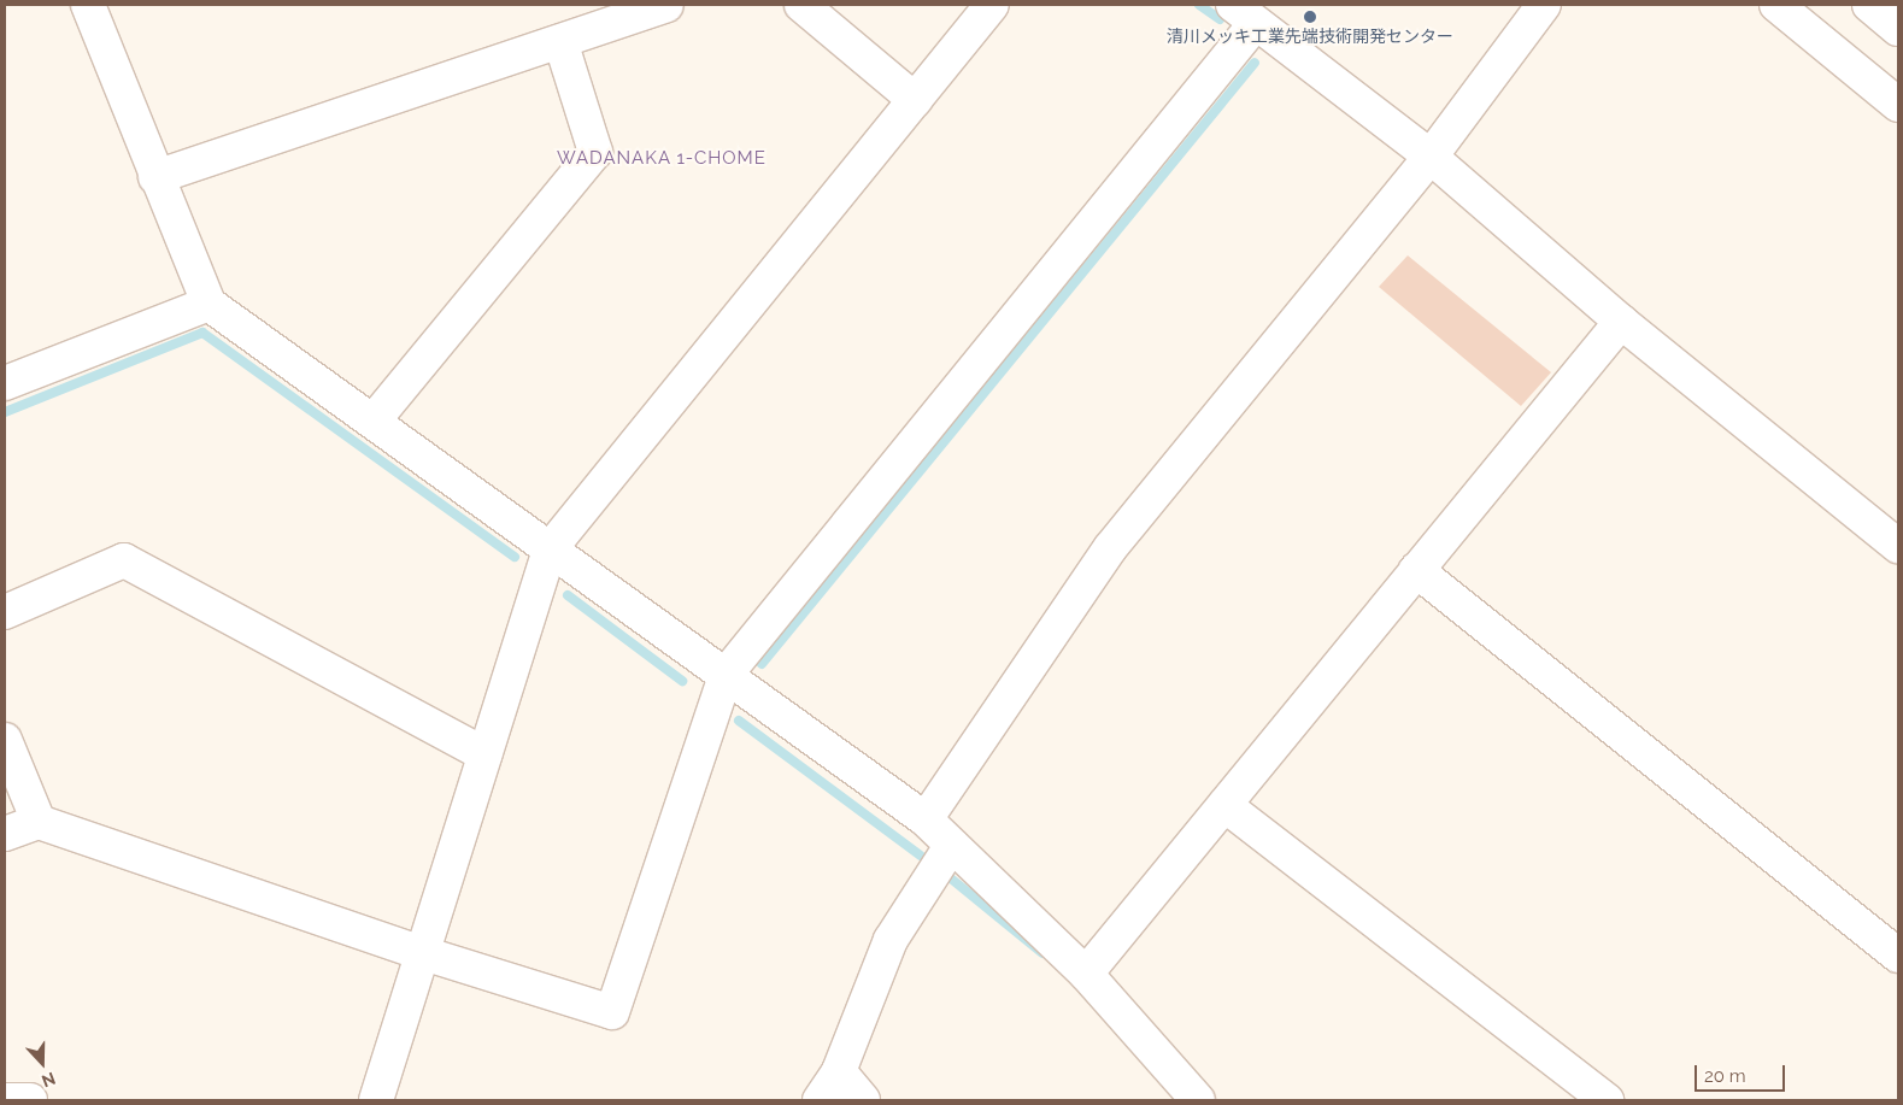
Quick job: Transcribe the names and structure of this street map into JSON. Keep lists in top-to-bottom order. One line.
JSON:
{"districts":["WADANAKA 1-CHOME"],"places":["清川メッキ工業先端技術開発センター"],"scale_bar":"20 m","north":"bottom"}
